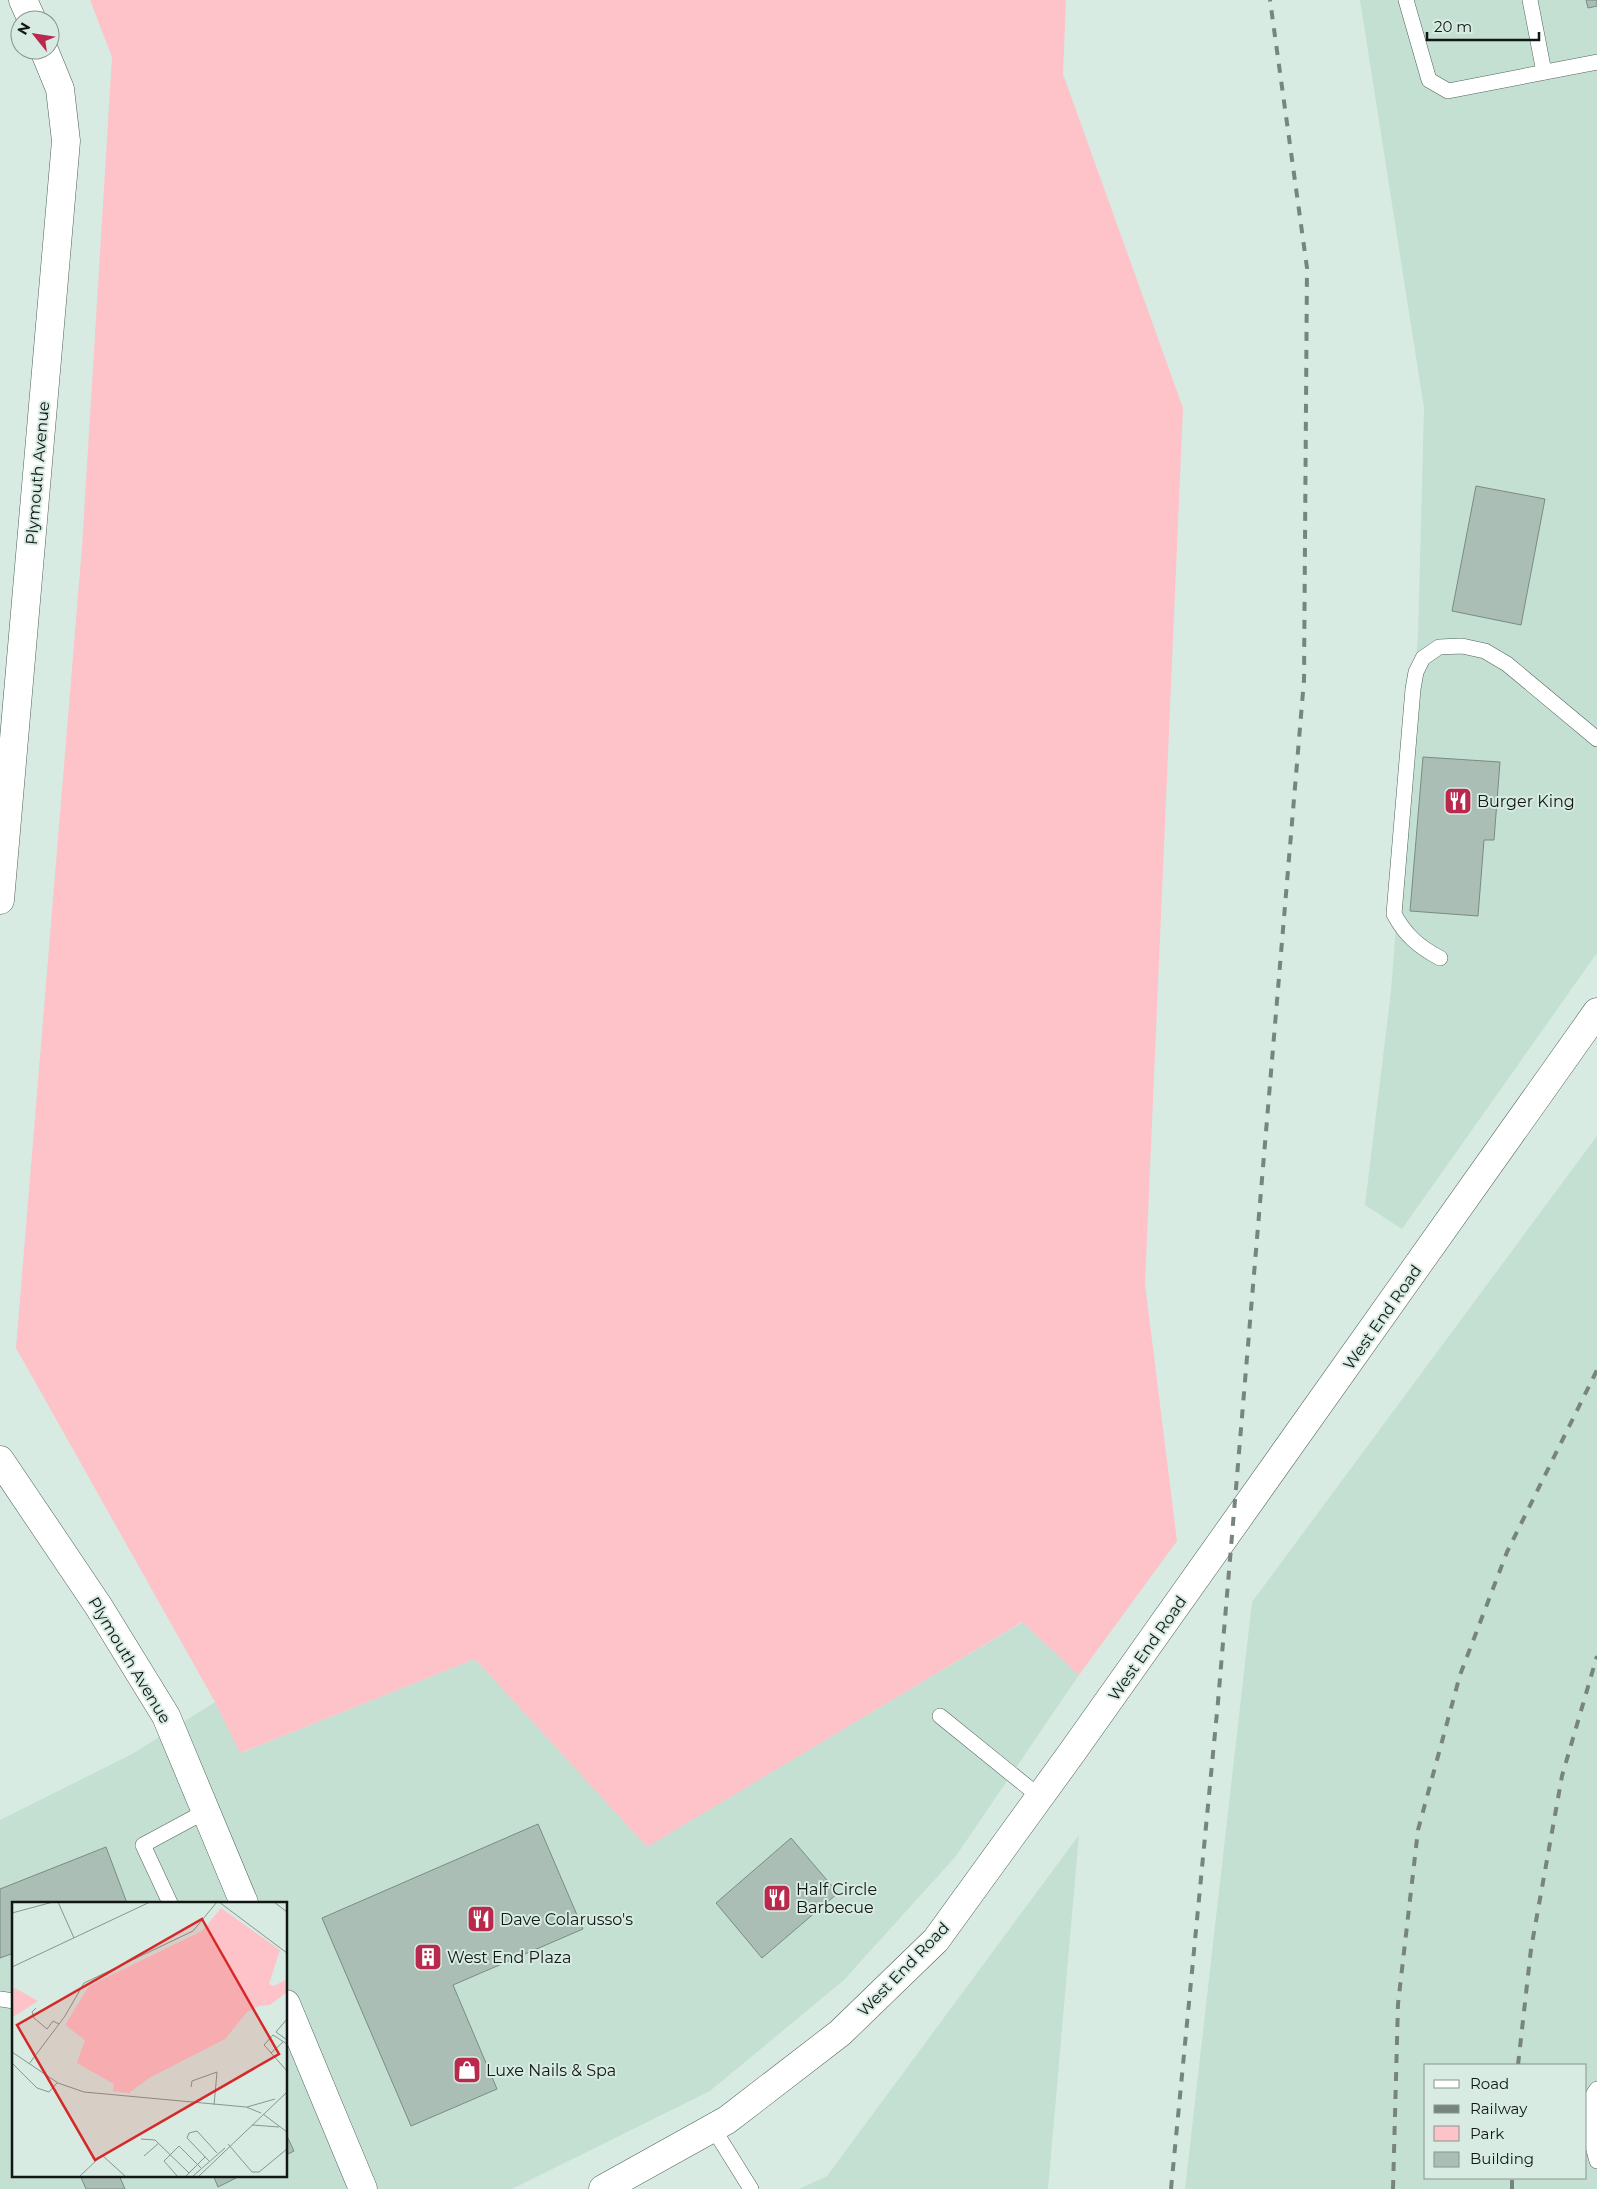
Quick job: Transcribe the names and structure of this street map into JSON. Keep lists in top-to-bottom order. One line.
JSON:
{"streets":{"street":["Plymouth Avenue","West End Road"]},"places":{"restaurant":["Burger King","Half Circle Barbecue","Dave Colarusso's"],"building":["West End Plaza"],"shop":["Luxe Nails & Spa"]},"legend":["Road","Railway","Park","Building"],"scale_bar":"20 m","north":"top left"}
